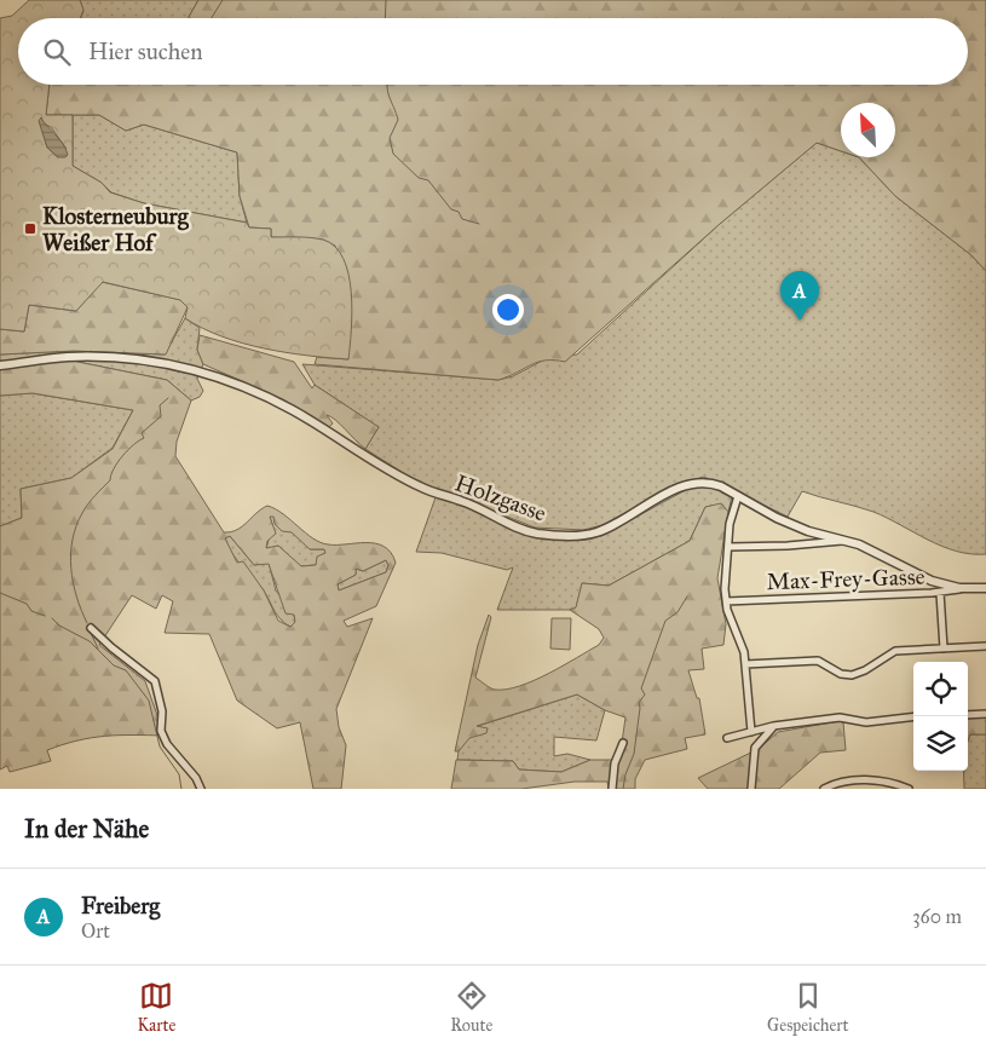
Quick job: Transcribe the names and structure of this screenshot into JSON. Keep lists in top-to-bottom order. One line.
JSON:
{"streets":{"street":["Holzgasse","Max-Frey-Gasse"]},"crossings":[["Holzgasse","Max-Frey-Gasse"]],"places":{"transit":["Klosterneuburg Weißer Hof"]},"north":"top left","page":{"search":"Hier suchen","pins":"A","heading":"In der Nähe","list":[{"mark":"A","name":"Freiberg","note":"Ort","value":"360 m"}],"nav":["Karte","Route","Gespeichert"]}}
